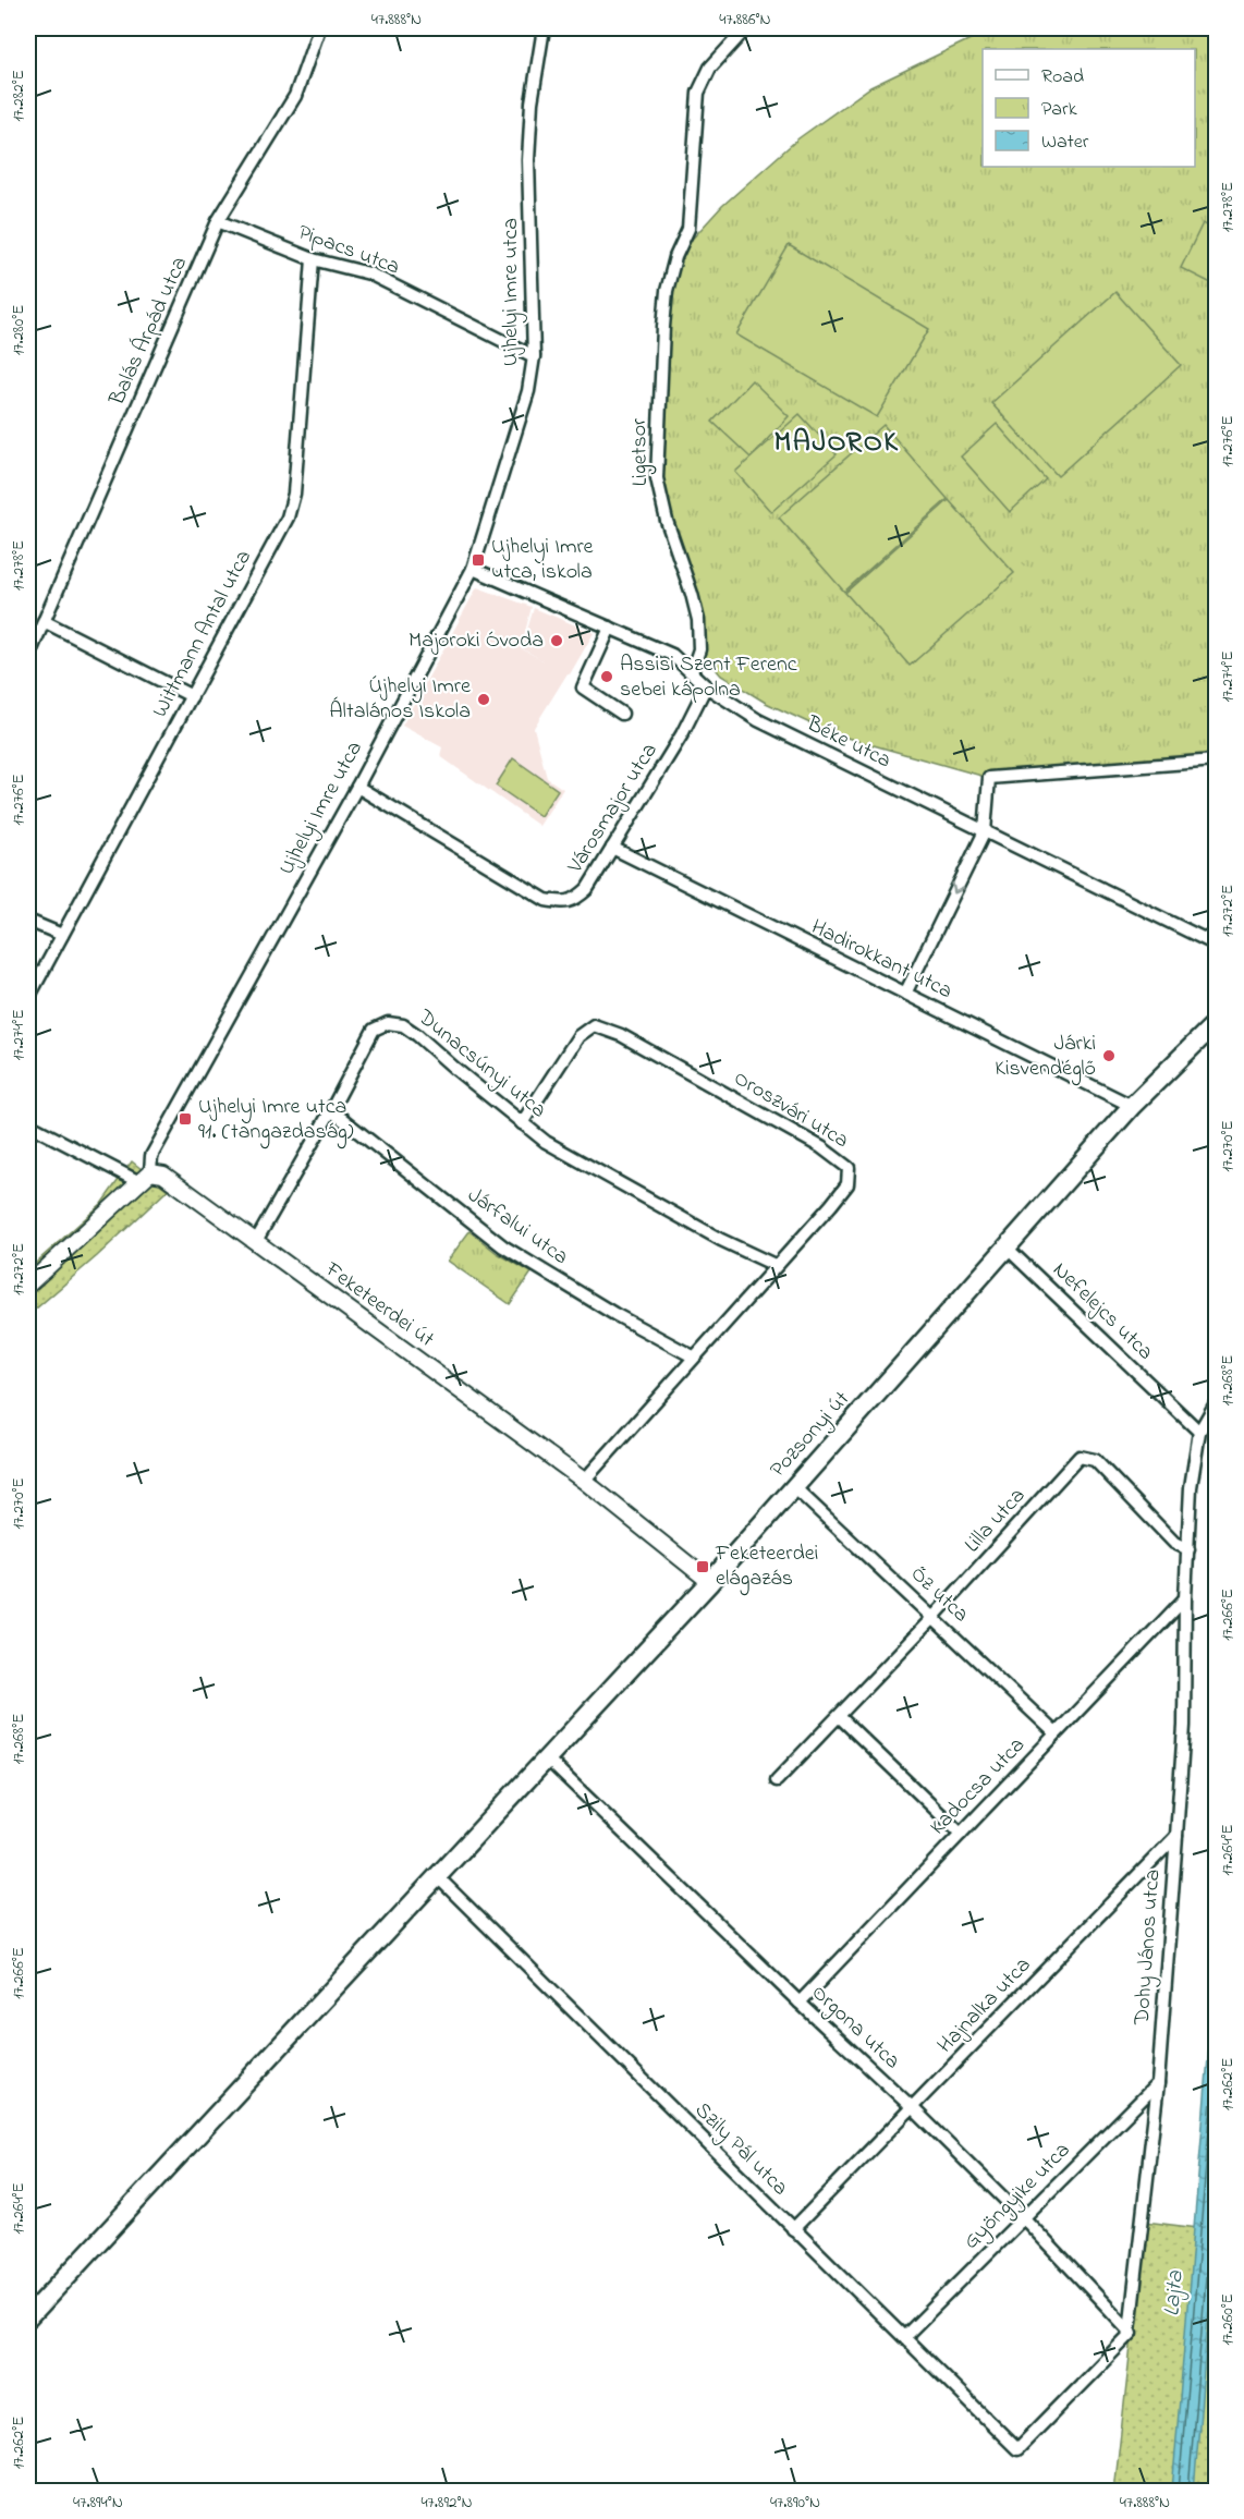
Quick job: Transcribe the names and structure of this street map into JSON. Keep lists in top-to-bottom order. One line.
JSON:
{"streets":{"main road":["Feketeerdei út","Pozsonyi út"],"street":["Pipacs utca","Ujhelyi Imre utca","Balás Árpád utca","Ligetsor","Wittmann Antal utca","Béke utca","Városmajor utca","Hadirokkant utca","Dunacsúnyi utca","Oroszvári utca","Járfalui utca","Nefelejcs utca","Lilla utca","Őz utca","Kadocsa utca","Dohy János utca","Hajnalka utca","Orgona utca","Szily Pál utca","Gyöngyike utca"]},"crossings":[["Pipacs utca","Ujhelyi Imre utca"],["Pipacs utca","Balás Árpád utca"],["Pipacs utca","Wittmann Antal utca"],["Ujhelyi Imre utca","Béke utca"],["Ujhelyi Imre utca","Városmajor utca"],["Ujhelyi Imre utca","Feketeerdei út"],["Ligetsor","Béke utca"],["Béke utca","Városmajor utca"],["Városmajor utca","Hadirokkant utca"],["Hadirokkant utca","Pozsonyi út"],["Dunacsúnyi utca","Oroszvári utca"],["Dunacsúnyi utca","Járfalui utca"],["Dunacsúnyi utca","Feketeerdei út"],["Oroszvári utca","Járfalui utca"],["Oroszvári utca","Feketeerdei út"],["Feketeerdei út","Pozsonyi út"],["Nefelejcs utca","Pozsonyi út"],["Nefelejcs utca","Dohy János utca"],["Pozsonyi út","Őz utca"],["Pozsonyi út","Orgona utca"],["Pozsonyi út","Szily Pál utca"],["Lilla utca","Őz utca"],["Lilla utca","Dohy János utca"],["Őz utca","Kadocsa utca"],["Kadocsa utca","Dohy János utca"],["Kadocsa utca","Orgona utca"],["Dohy János utca","Hajnalka utca"],["Dohy János utca","Orgona utca"],["Dohy János utca","Szily Pál utca"],["Dohy János utca","Gyöngyike utca"],["Hajnalka utca","Orgona utca"],["Hajnalka utca","Szily Pál utca"],["Orgona utca","Szily Pál utca"],["Orgona utca","Gyöngyike utca"],["Szily Pál utca","Gyöngyike utca"]],"districts":["MAJOROK"],"water":["Lajta"],"places":{"transit":["Ujhelyi Imre utca, iskola","Ujhelyi Imre utca 91. (tangazdaság)","Feketeerdei elágazás"],"other":["Majoroki Óvoda","Assisi Szent Ferenc sebei kápolna","Újhelyi Imre Általános Iskola","Járki Kisvendéglő"]},"legend":["Road","Park","Water"],"coordinates":["47.888°N","47.886°N","17.282°E","17.278°E","17.280°E","17.276°E","17.274°E","17.272°E","17.270°E","17.268°E","17.266°E","17.264°E","17.262°E","17.260°E","47.894°N","47.892°N","47.890°N"]}
